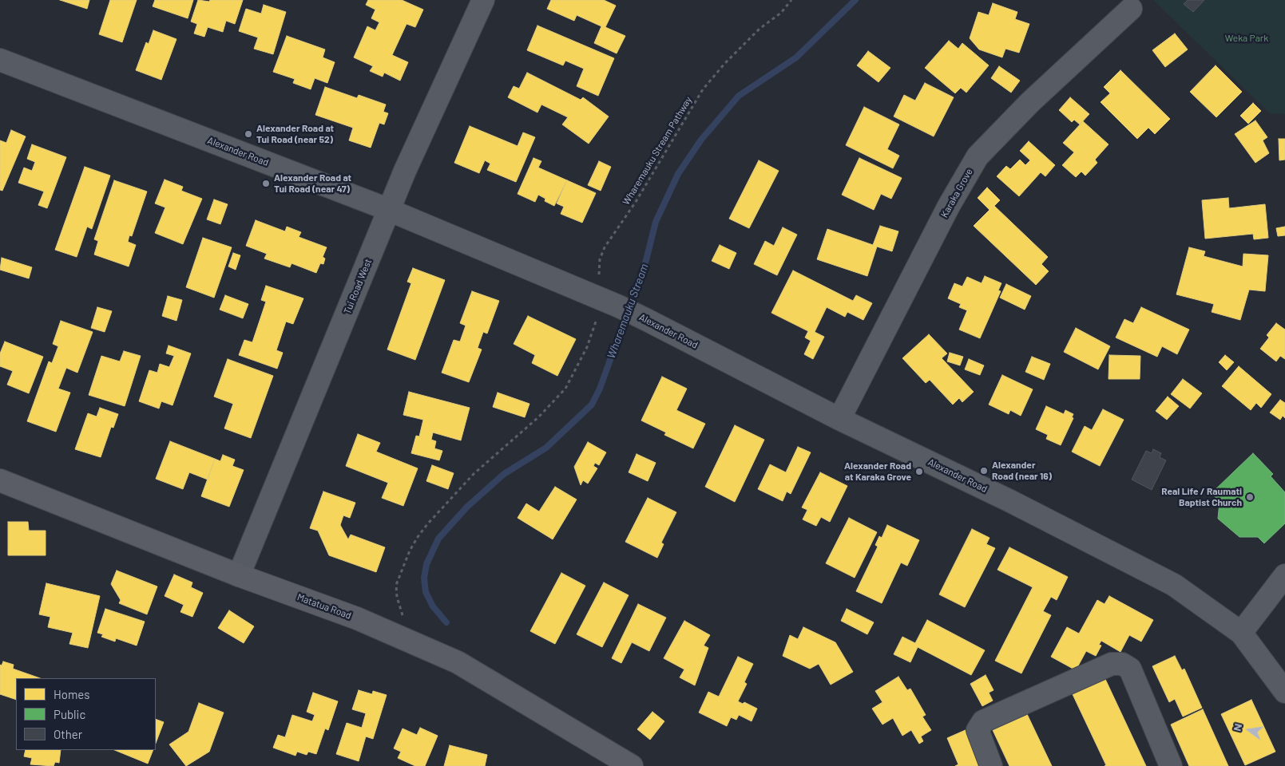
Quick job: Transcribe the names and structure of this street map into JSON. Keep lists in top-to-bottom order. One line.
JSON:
{"streets":{"main road":["Matatua Road"],"street":["Alexander Road","Karaka Grove","Tui Road West"],"path":["Wharemauku Stream Pathway"]},"crossings":[["Wharemauku Stream Pathway","Alexander Road"],["Wharemauku Stream Pathway","Matatua Road"],["Alexander Road","Karaka Grove"],["Alexander Road","Tui Road West"],["Tui Road West","Matatua Road"]],"water":["Wharemauku Stream"],"parks":["Weka Park"],"places":["Alexander Road at Tui Road (near 52)","Alexander Road at Tui Road (near 47)","Alexander Road (near 16)","Alexander Road at Karaka Grove","Real Life / Raumati Baptist Church"],"legend":["Homes","Public","Other"],"north":"left"}
